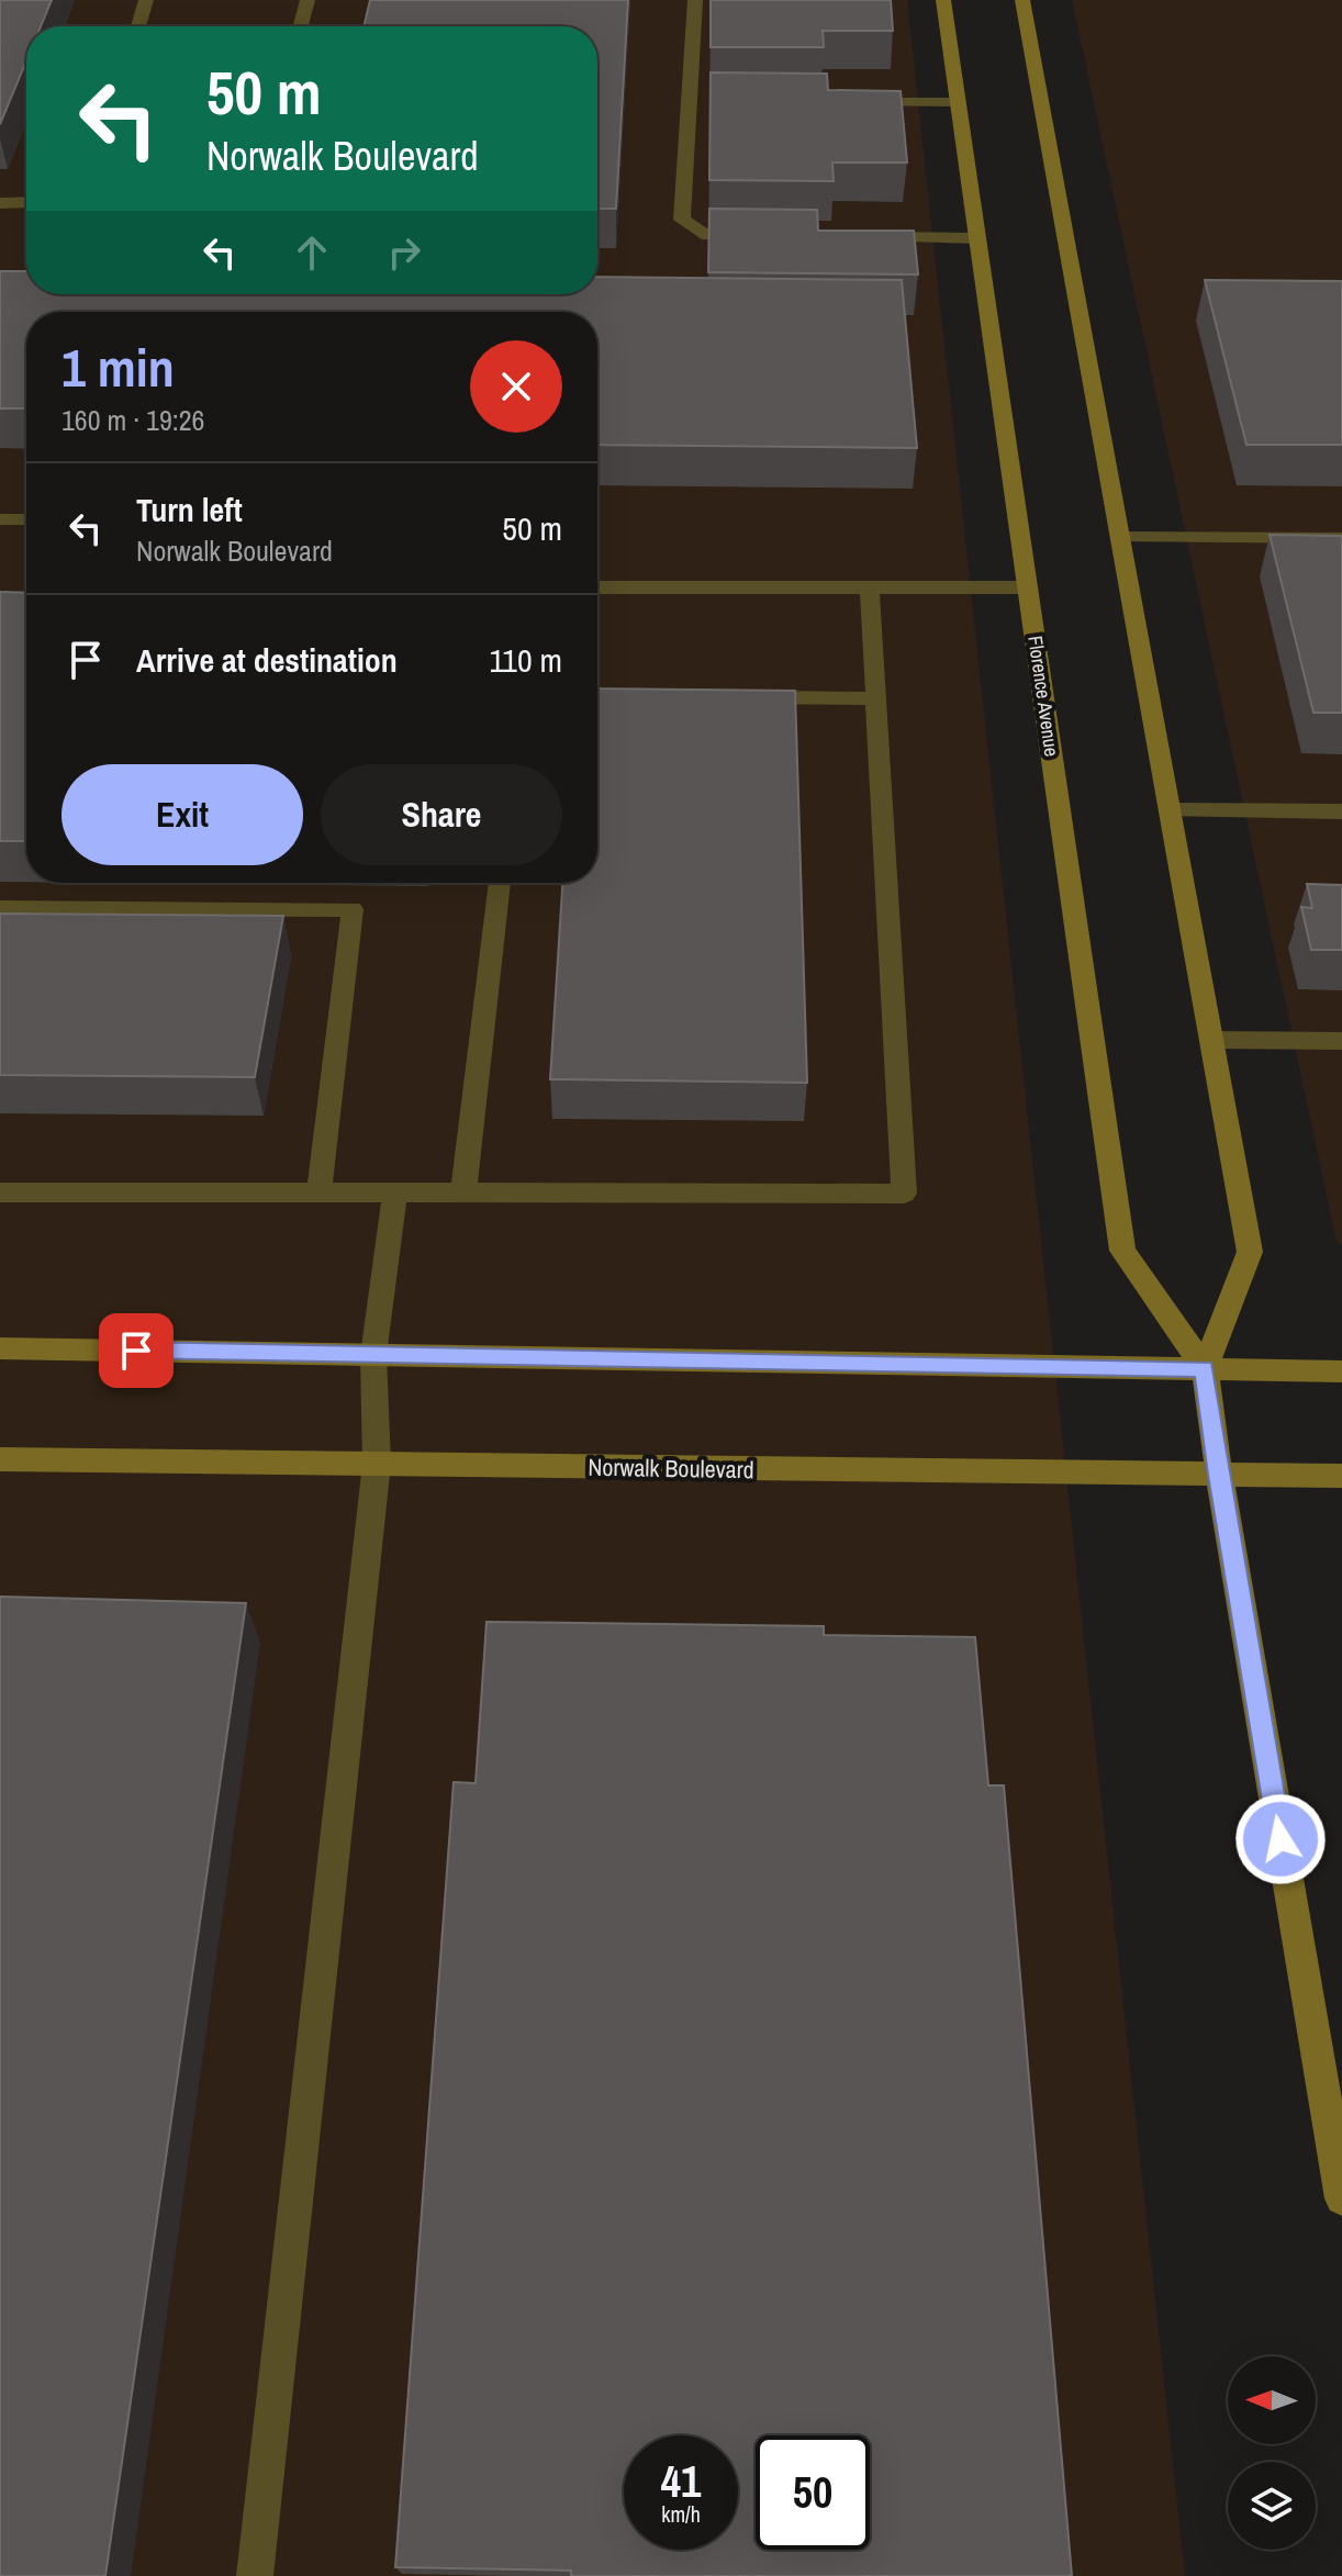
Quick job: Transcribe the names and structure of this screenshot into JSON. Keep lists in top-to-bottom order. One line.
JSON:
{"streets":{"main road":["Florence Avenue","Norwalk Boulevard"]},"crossings":[["Florence Avenue","Norwalk Boulevard"]],"north":"left","page":{"turn":["50 m","Norwalk Boulevard"],"heading":["1 min","160 m · 19:26"],"list":[{"name":"Turn left","note":"Norwalk Boulevard","value":"50 m"},{"name":"Arrive at destination","value":"110 m"}],"buttons":["Exit","Share"],"speed":"41 km/h","limit":"50"}}
